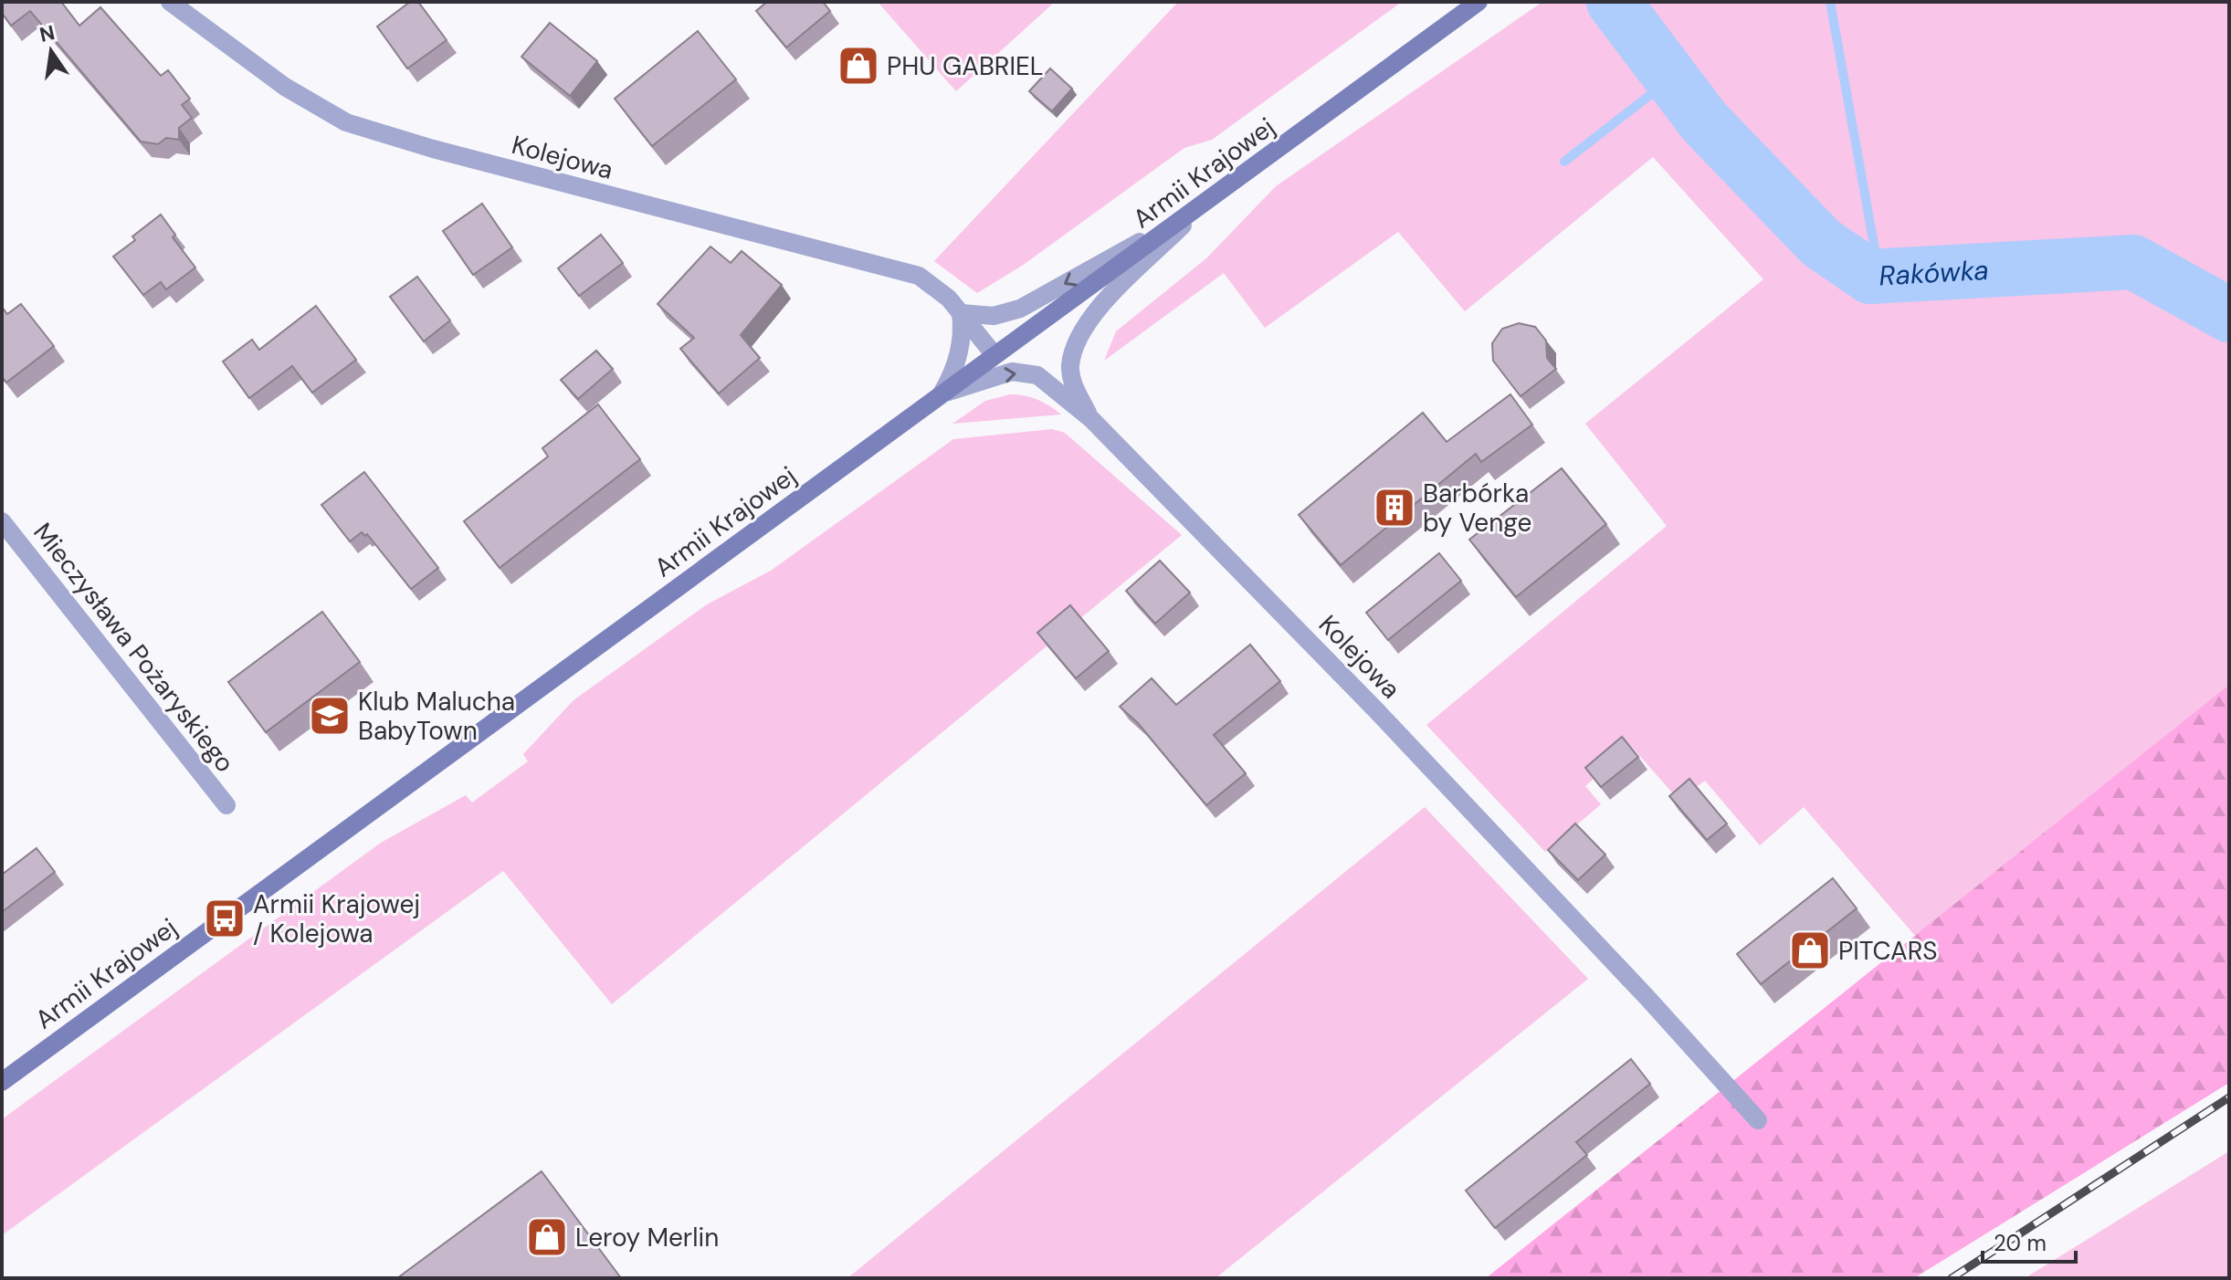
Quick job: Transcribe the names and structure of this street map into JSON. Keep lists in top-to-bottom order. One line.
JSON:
{"streets":{"street":["Kolejowa","Armii Krajowej","Mieczysława Pożaryskiego"]},"crossings":[["Kolejowa","Armii Krajowej"]],"water":["Rakówka"],"places":{"shop":["PHU GABRIEL","PITCARS","Leroy Merlin"],"building":["Barbórka by Venge"],"school or university":["Klub Malucha BabyTown"],"bus stop":["Armii Krajowej / Kolejowa"]},"scale_bar":"20 m","north":"top"}
